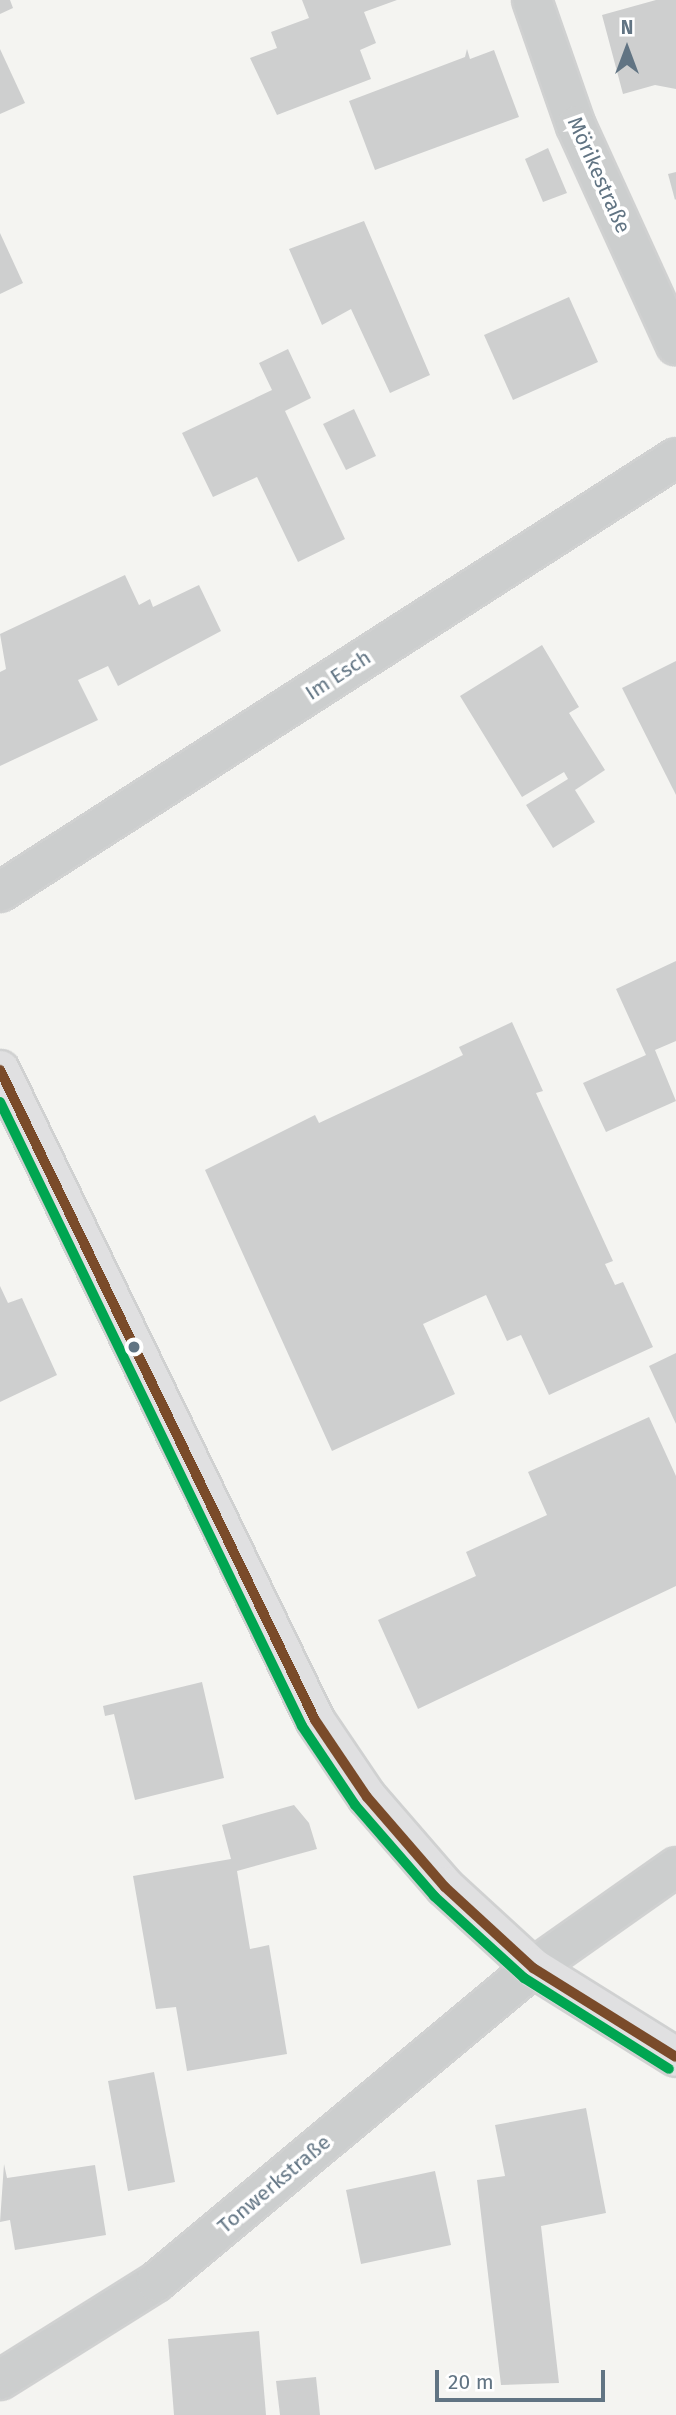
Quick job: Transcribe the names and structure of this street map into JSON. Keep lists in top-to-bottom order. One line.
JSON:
{"streets":{"street":["Mörikestraße","Im Esch","Tonwerkstraße"]},"scale_bar":"20 m","north":"top"}
